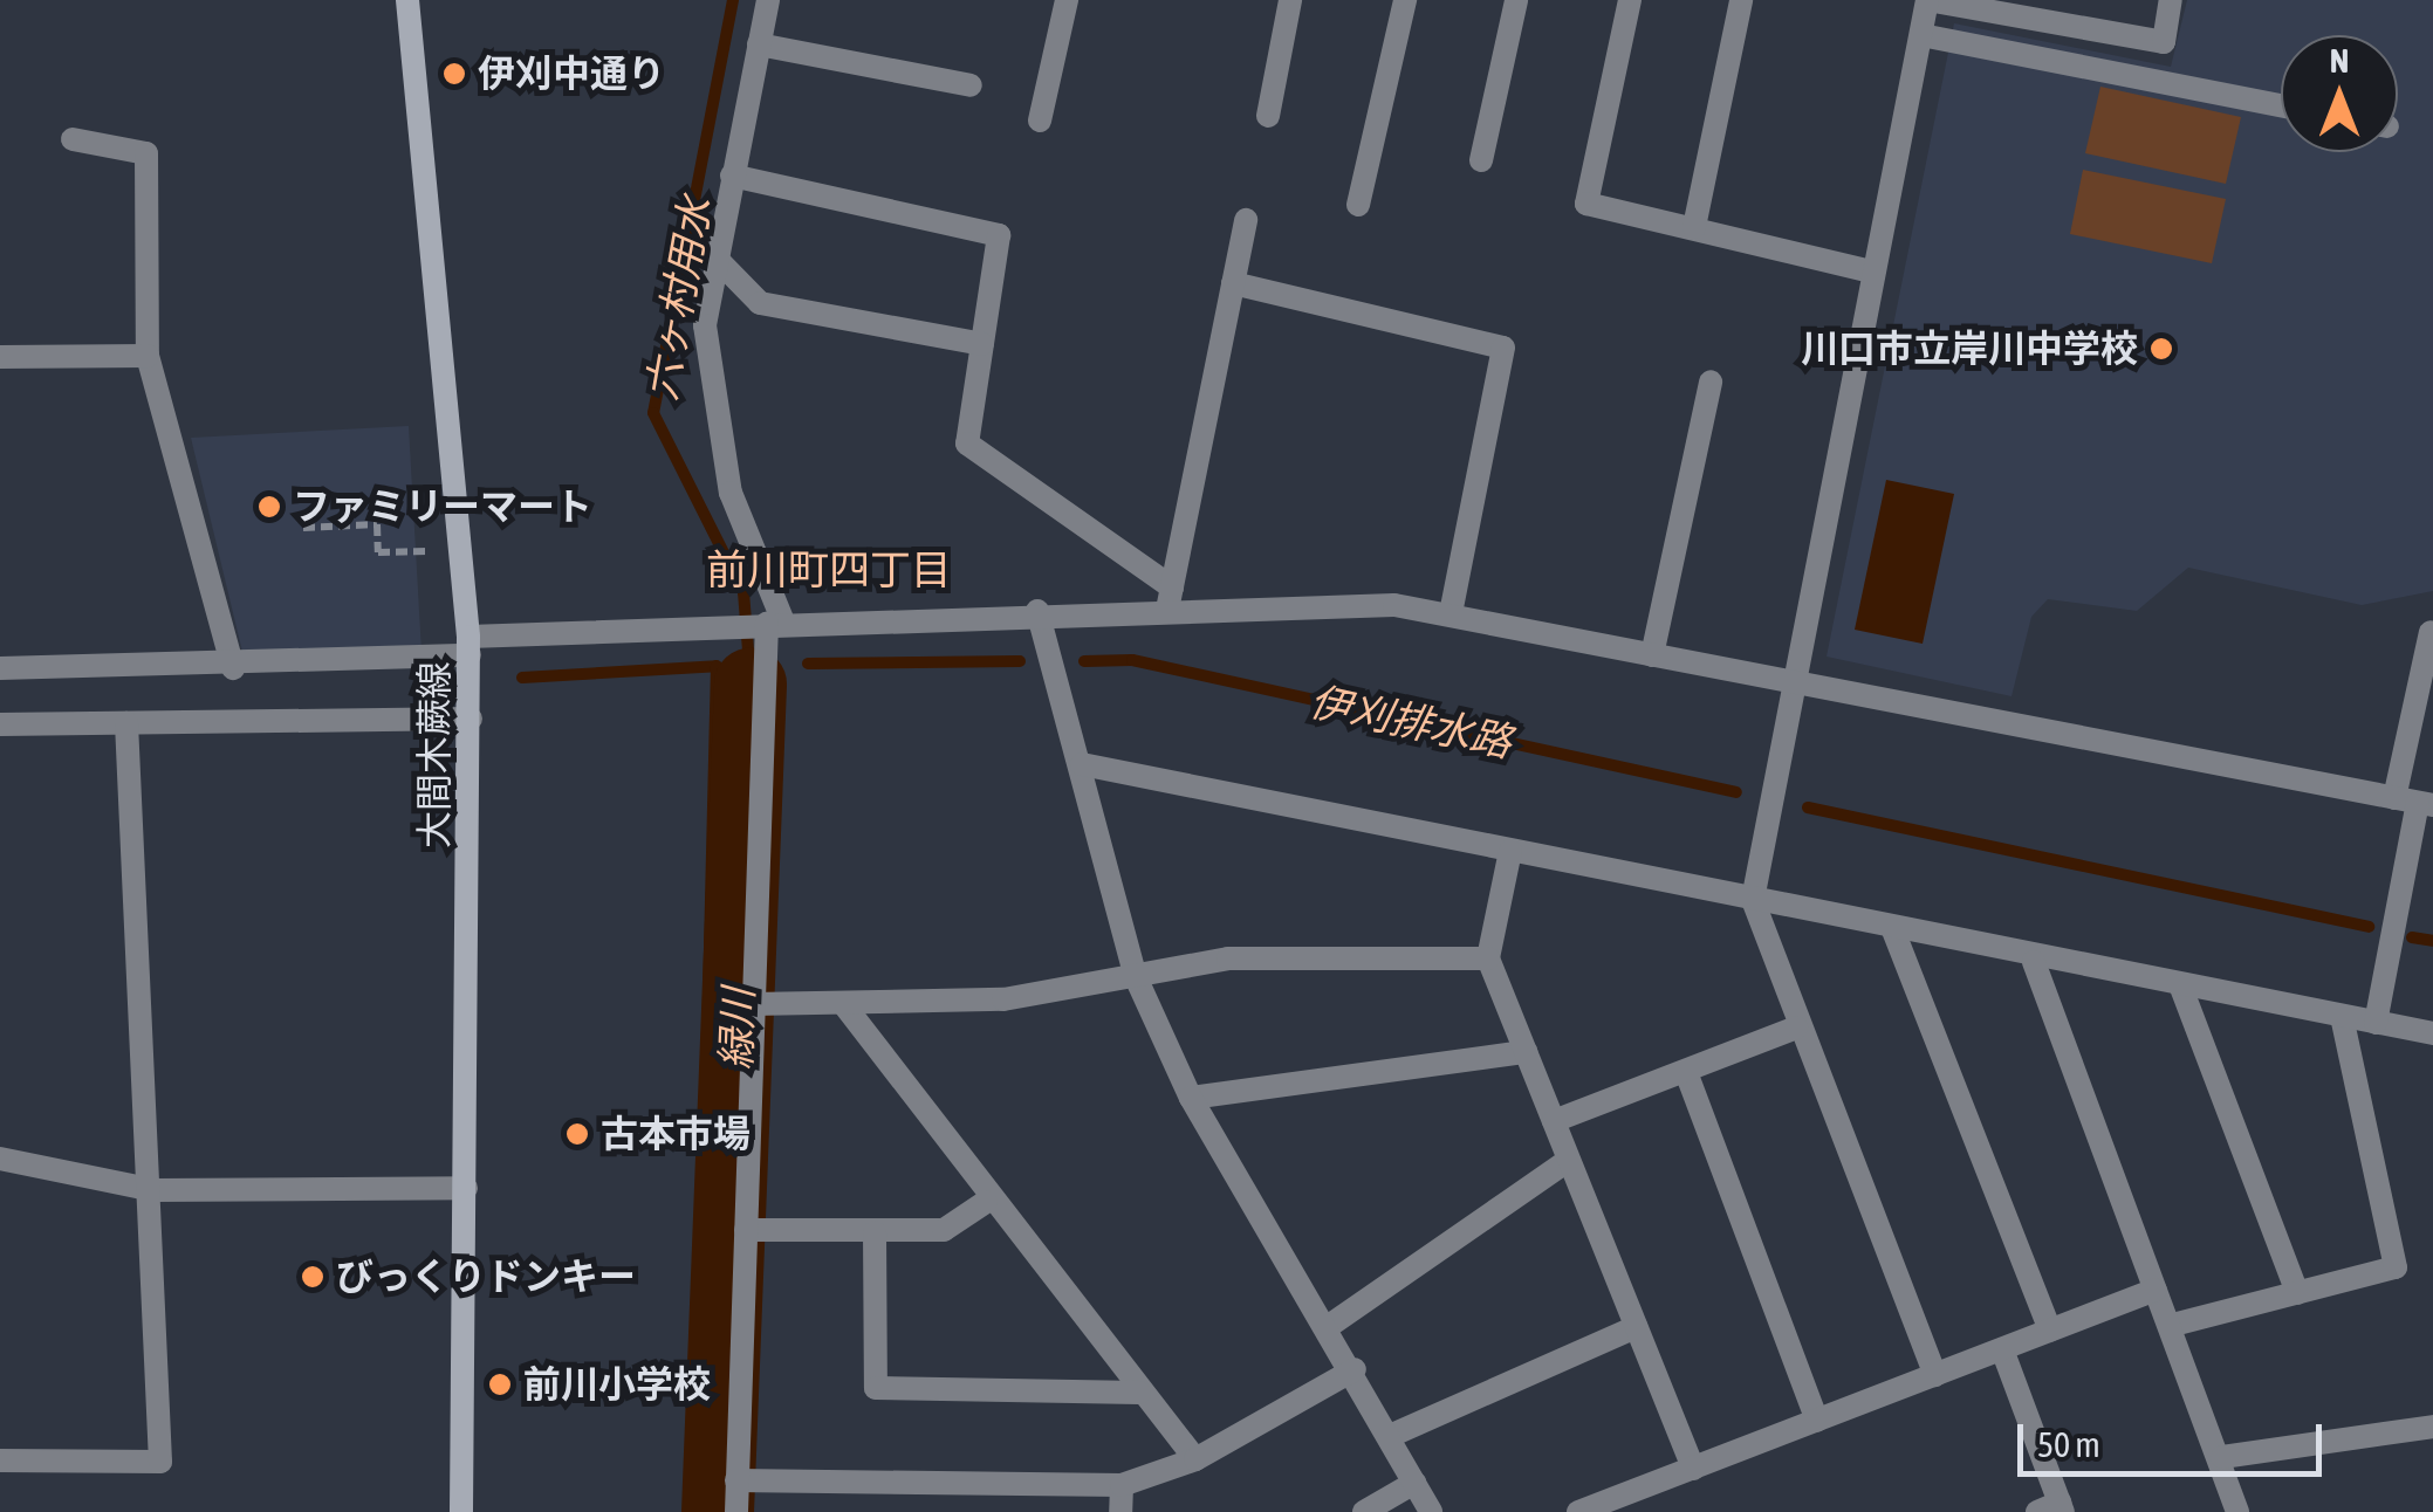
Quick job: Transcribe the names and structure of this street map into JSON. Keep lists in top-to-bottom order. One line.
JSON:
{"streets":{"main road":["大間木蕨線"]},"districts":["前川町四丁目"],"water":["六ヶ村用水","伊刈排水路","緑川"],"places":["伊刈中通り","川口市立岸川中学校","ファミリーマート","古本市場","びっくりドンキー","前川小学校"],"scale_bar":"50 m","north":"top"}
